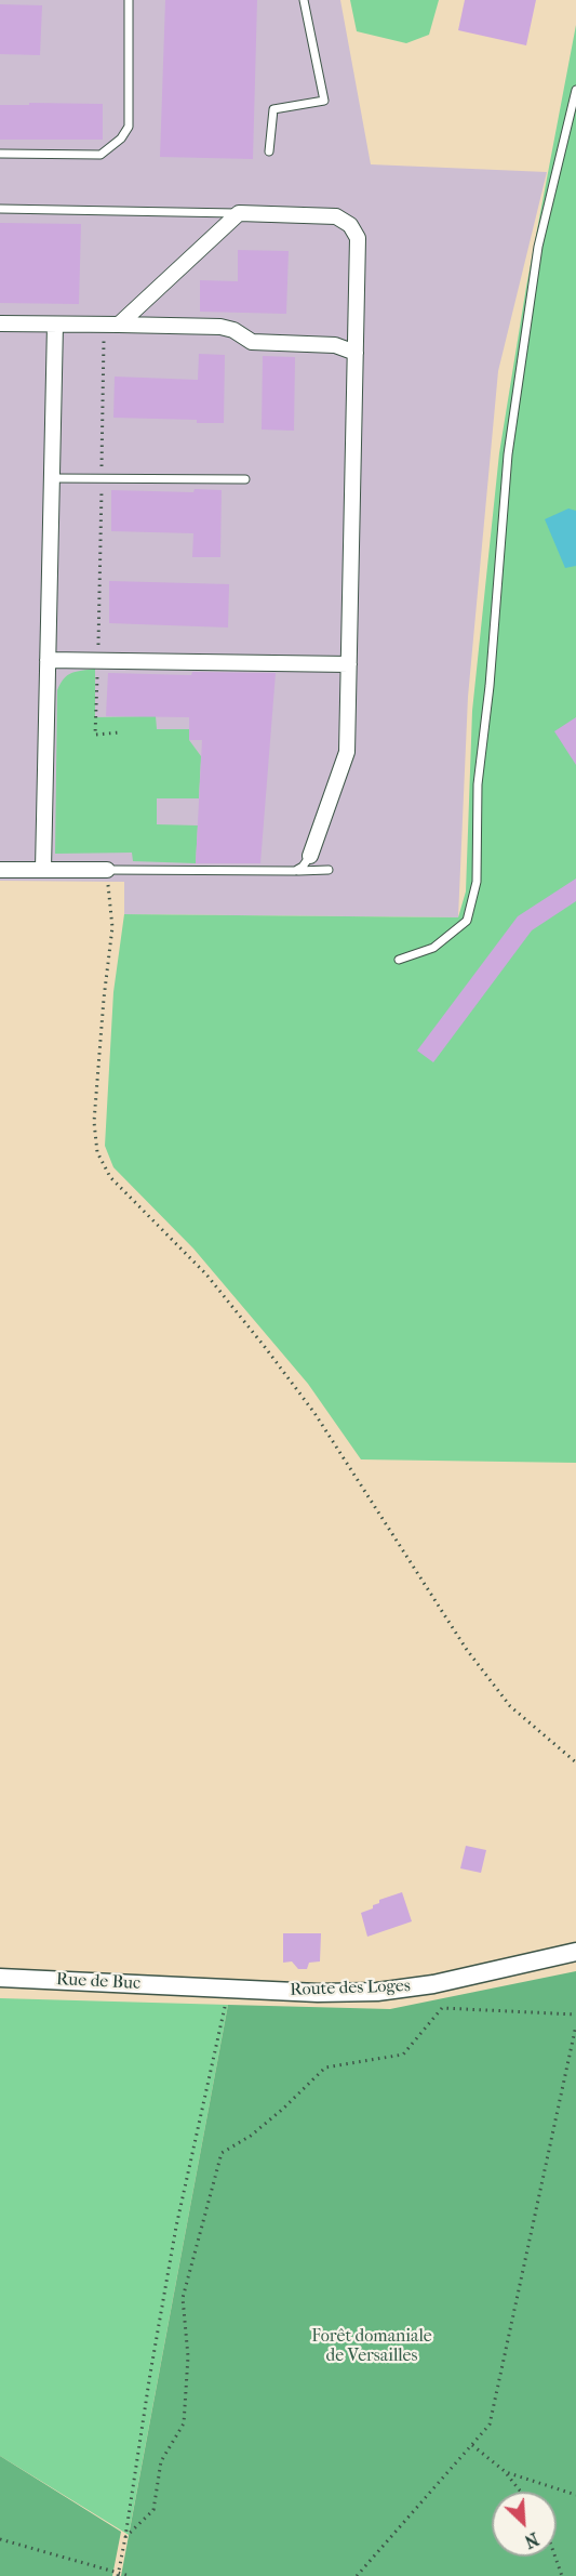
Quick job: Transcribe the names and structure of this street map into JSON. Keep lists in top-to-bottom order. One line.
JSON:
{"streets":{"street":["Rue de Buc","Route des Loges"]},"crossings":[["Rue de Buc","Route des Loges"]],"parks":["Forêt domaniale de Versailles"],"north":"bottom right"}
